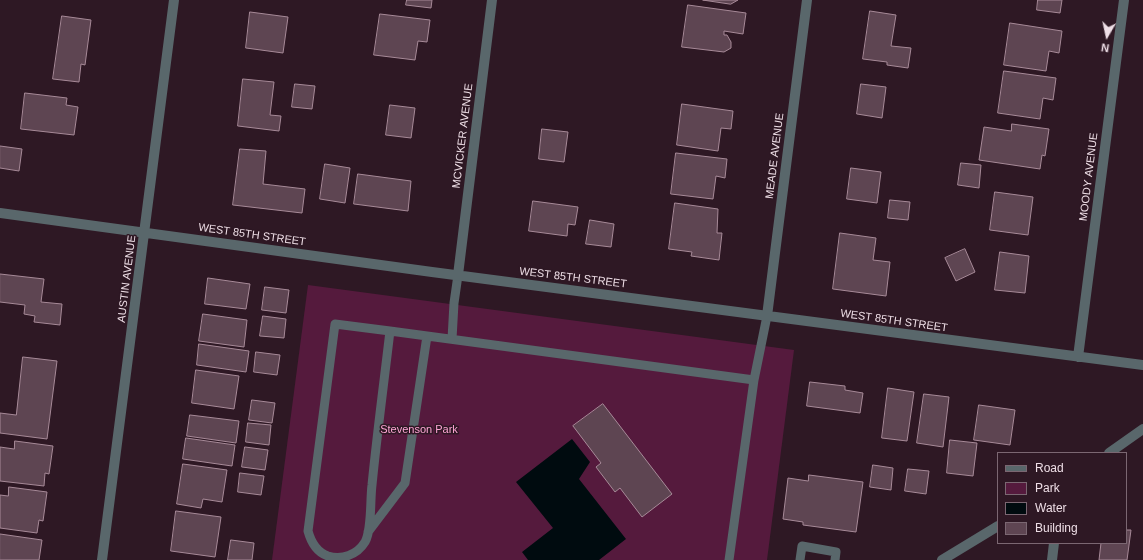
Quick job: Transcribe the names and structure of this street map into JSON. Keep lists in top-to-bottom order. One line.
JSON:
{"streets":{"street":["MCVICKER AVENUE","MEADE AVENUE","MOODY AVENUE","WEST 85TH STREET","AUSTIN AVENUE"]},"crossings":[["MCVICKER AVENUE","WEST 85TH STREET"],["MEADE AVENUE","WEST 85TH STREET"],["MOODY AVENUE","WEST 85TH STREET"],["WEST 85TH STREET","AUSTIN AVENUE"]],"parks":["Stevenson Park"],"legend":["Road","Park","Water","Building"],"north":"bottom"}
